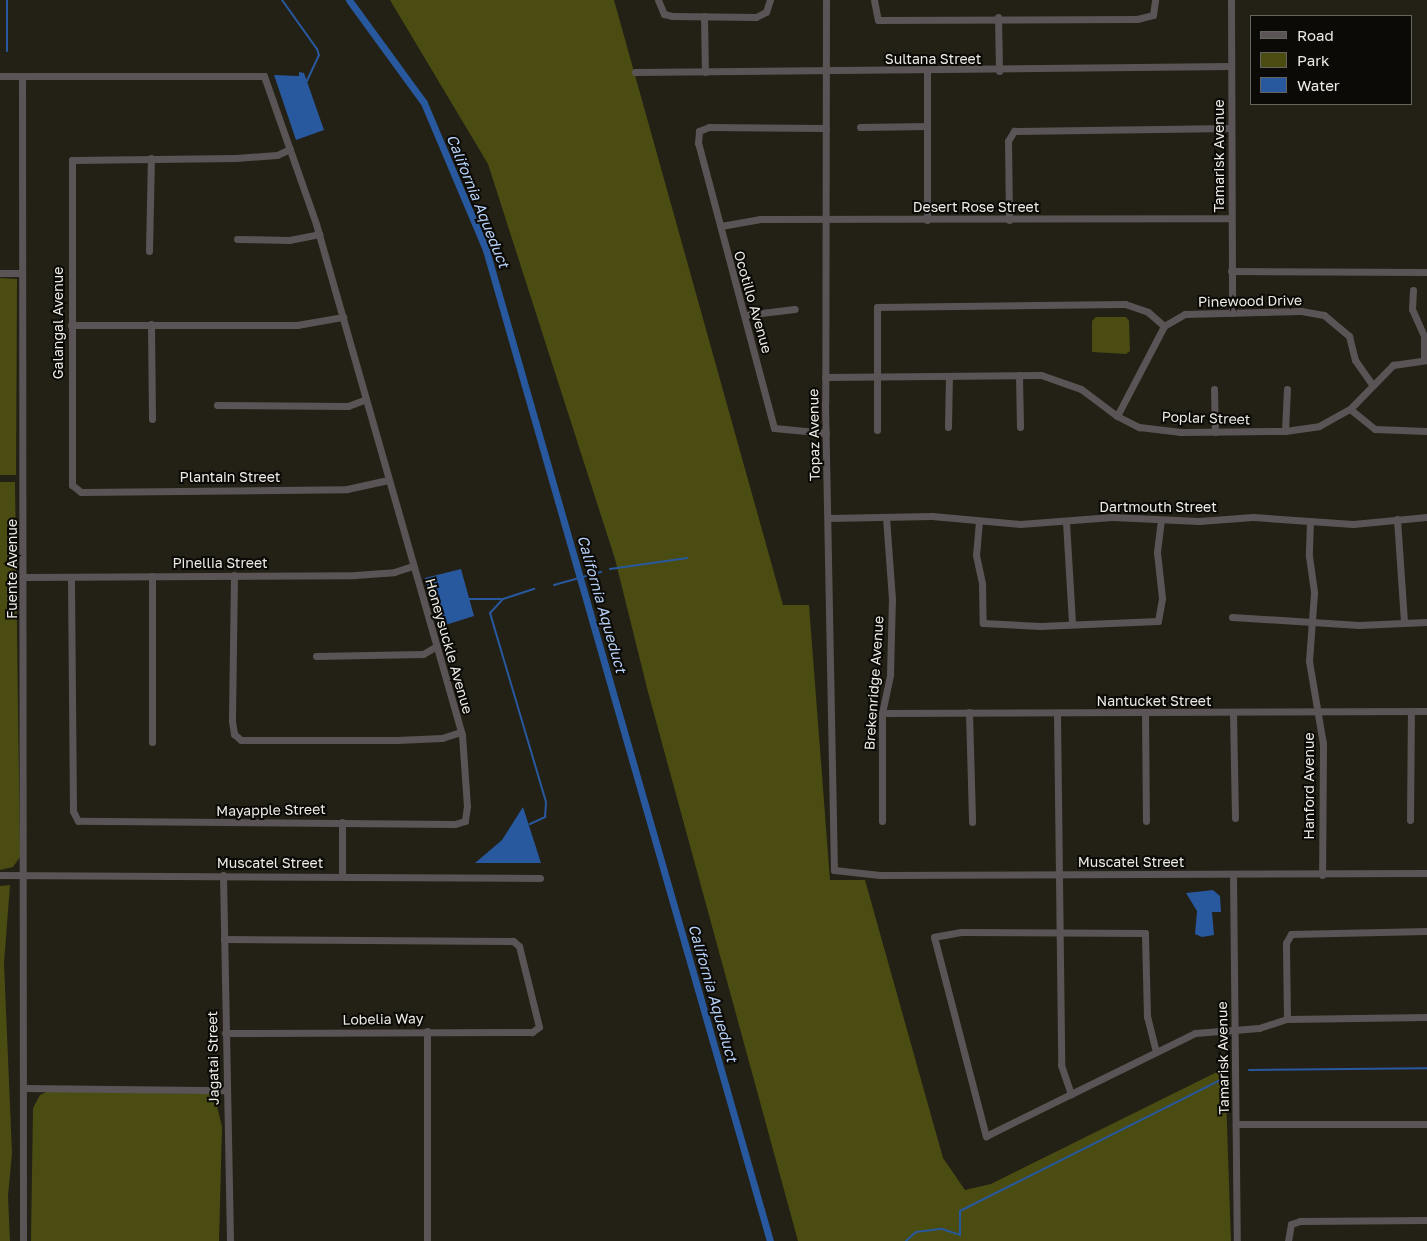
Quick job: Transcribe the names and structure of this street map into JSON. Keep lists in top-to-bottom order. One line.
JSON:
{"streets":{"street":["Sultana Street","Tamarisk Avenue","Desert Rose Street","Pinewood Drive","Ocotillo Avenue","Galangal Avenue","Poplar Street","Topaz Avenue","Plantain Street","Dartmouth Street","Pinellia Street","Fuente Avenue","Honeysuckle Avenue","Brekenridge Avenue","Nantucket Street","Hanford Avenue","Mayapple Street","Muscatel Street","Lobelia Way","Jagatai Street"]},"crossings":[["Sultana Street","Tamarisk Avenue"],["Sultana Street","Topaz Avenue"],["Tamarisk Avenue","Desert Rose Street"],["Tamarisk Avenue","Pinewood Drive"],["Tamarisk Avenue","Muscatel Street"],["Desert Rose Street","Ocotillo Avenue"],["Desert Rose Street","Topaz Avenue"],["Pinewood Drive","Poplar Street"],["Ocotillo Avenue","Topaz Avenue"],["Galangal Avenue","Plantain Street"],["Poplar Street","Topaz Avenue"],["Topaz Avenue","Dartmouth Street"],["Topaz Avenue","Muscatel Street"],["Plantain Street","Honeysuckle Avenue"],["Dartmouth Street","Brekenridge Avenue"],["Dartmouth Street","Hanford Avenue"],["Pinellia Street","Fuente Avenue"],["Pinellia Street","Honeysuckle Avenue"],["Pinellia Street","Mayapple Street"],["Fuente Avenue","Honeysuckle Avenue"],["Fuente Avenue","Muscatel Street"],["Honeysuckle Avenue","Mayapple Street"],["Brekenridge Avenue","Nantucket Street"],["Nantucket Street","Hanford Avenue"],["Hanford Avenue","Muscatel Street"],["Muscatel Street","Jagatai Street"],["Lobelia Way","Jagatai Street"]],"water":["California Aqueduct"],"legend":["Road","Park","Water"]}
